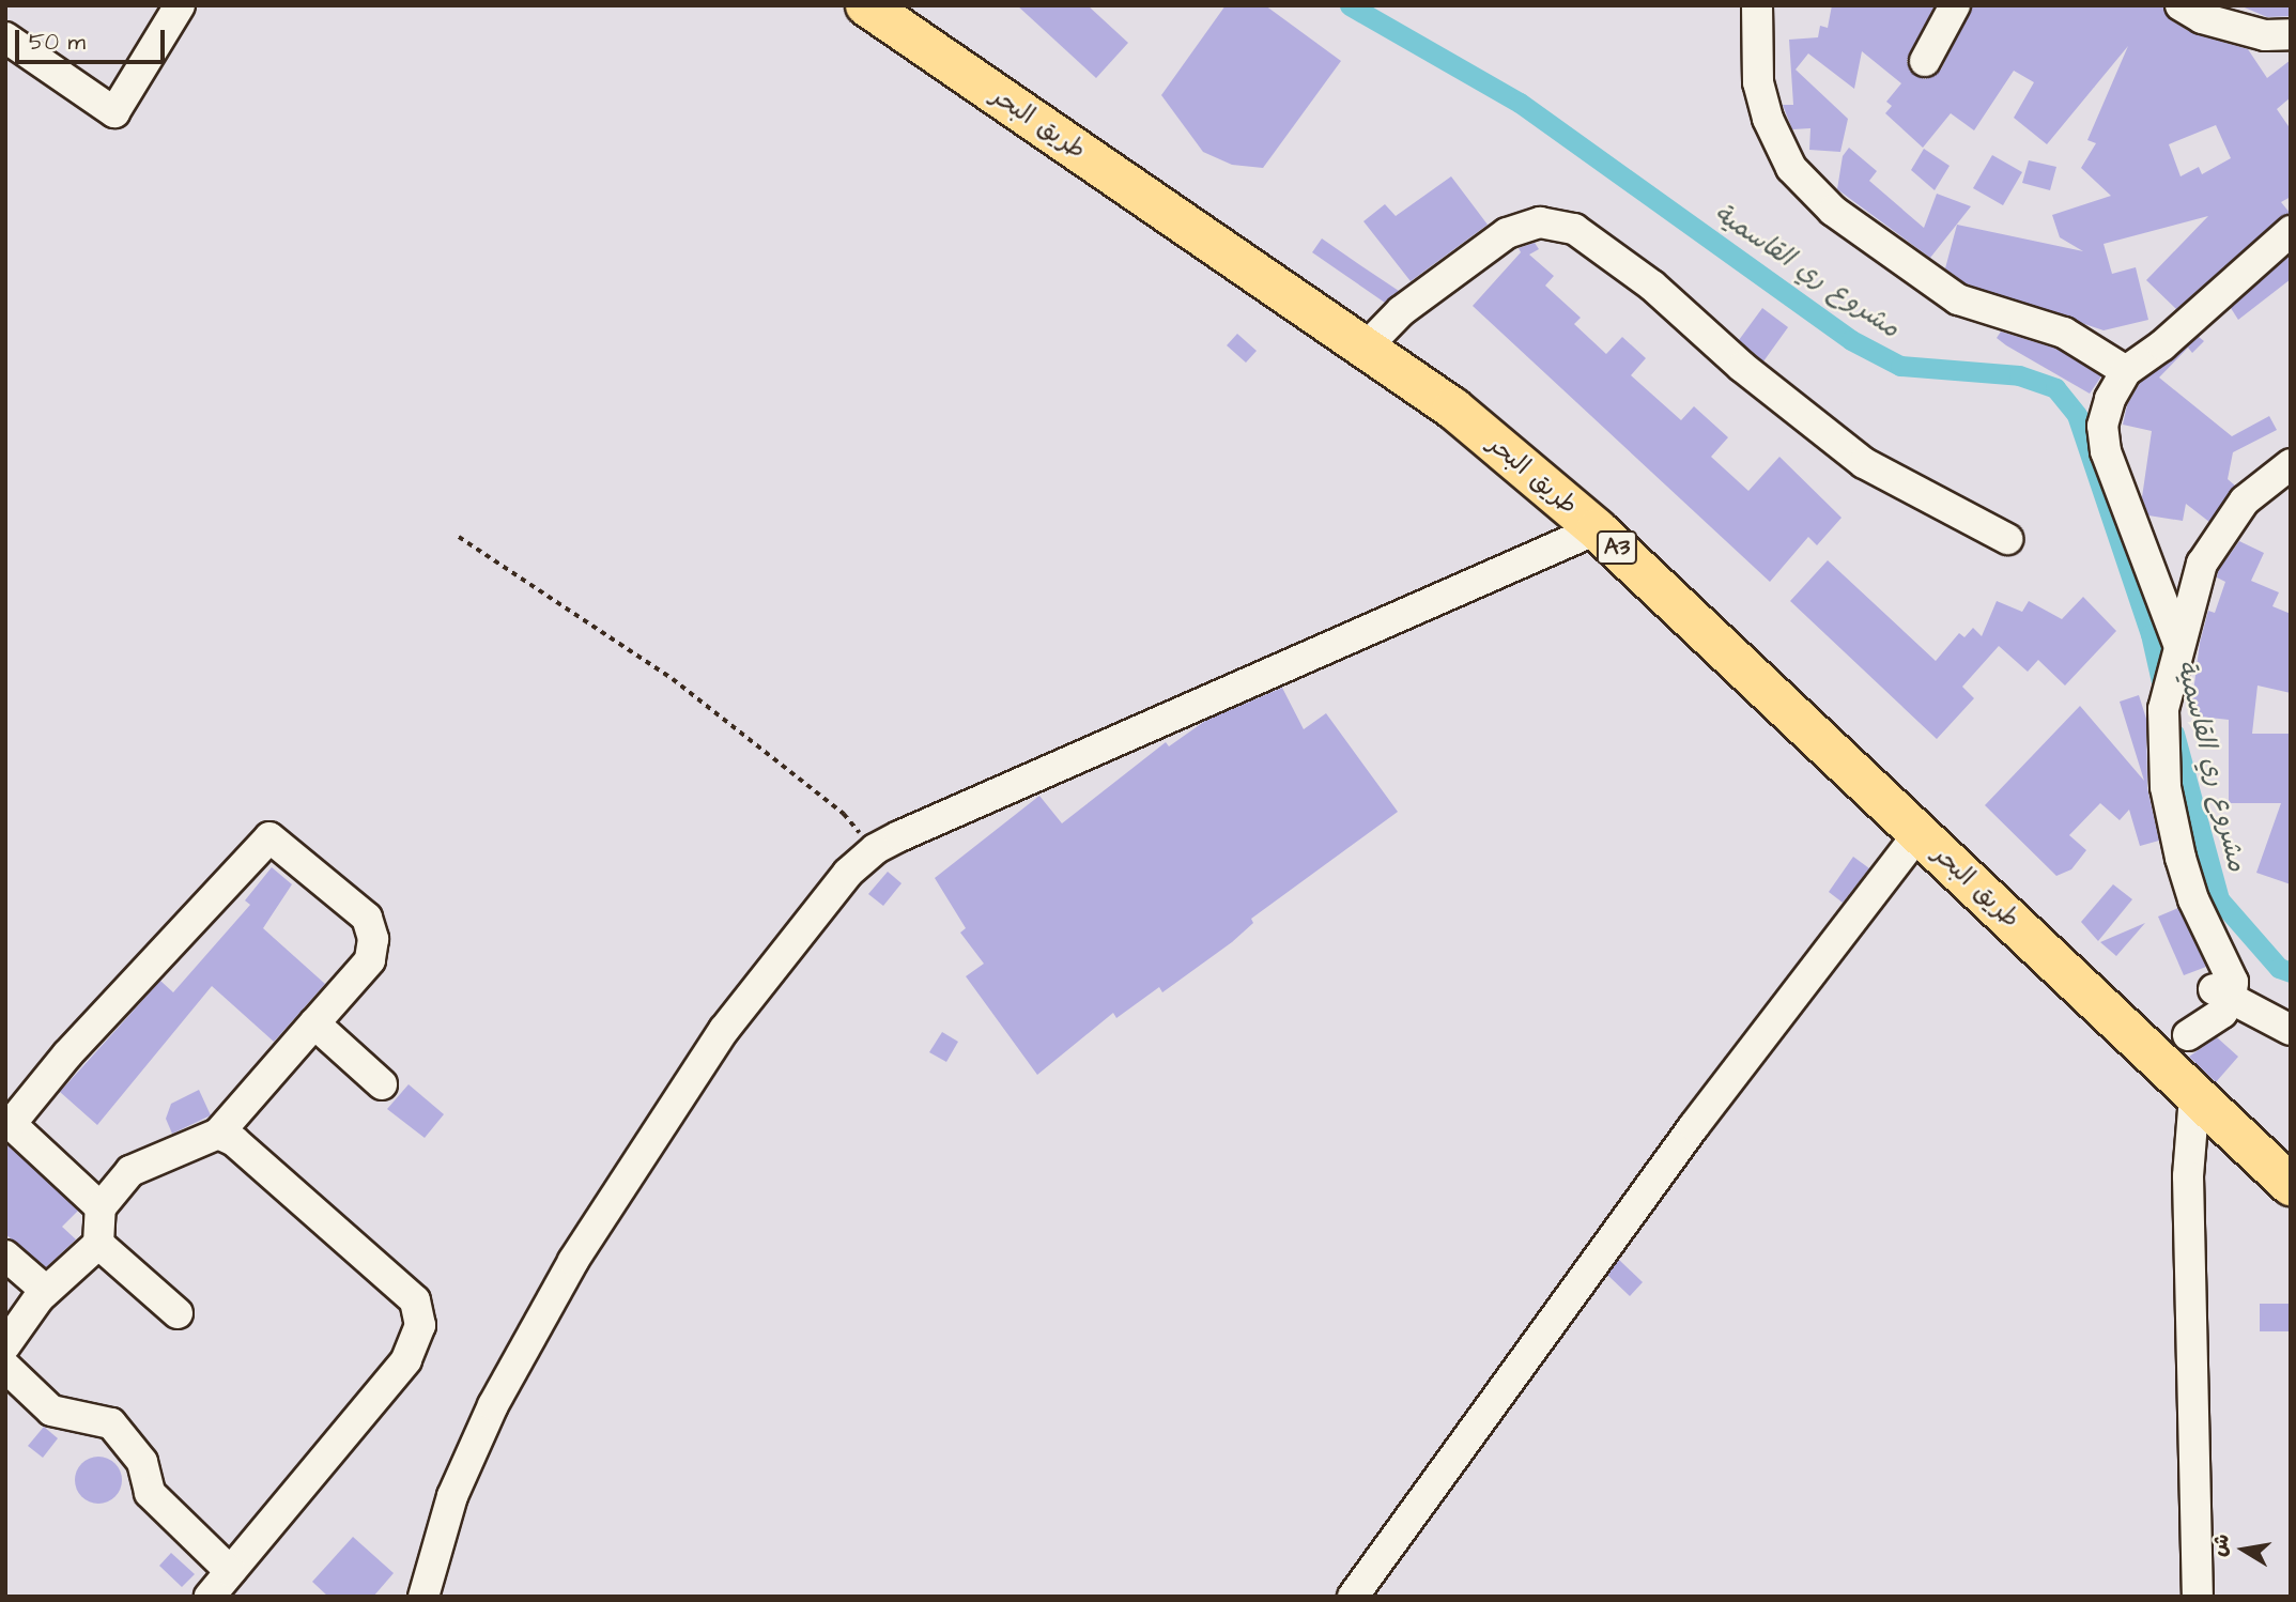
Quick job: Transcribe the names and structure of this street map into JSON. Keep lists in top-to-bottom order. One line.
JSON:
{"streets":{"highway":["طريق البحر","A3"]},"water":["مشروع ري القاسمية"],"scale_bar":"50 m","north":"left"}
